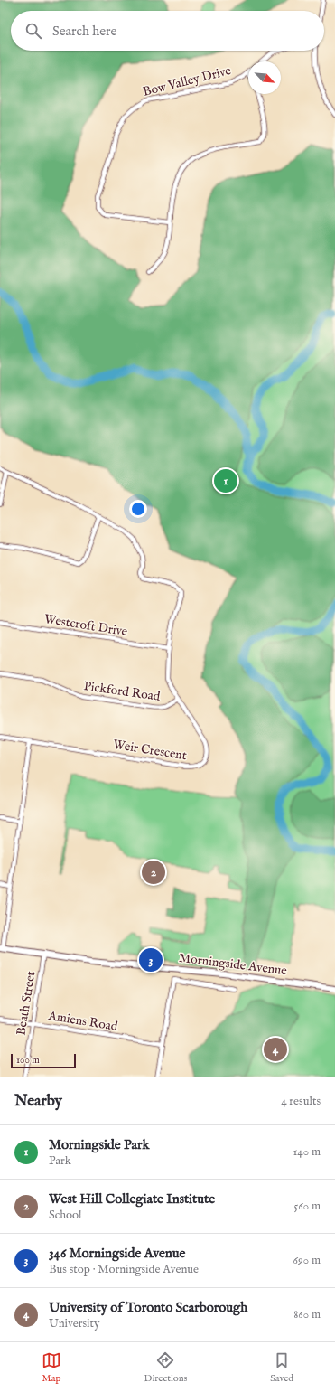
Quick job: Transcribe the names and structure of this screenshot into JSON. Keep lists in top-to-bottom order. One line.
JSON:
{"streets":{"main road":["Morningside Avenue"],"street":["Bow Valley Drive","Westcroft Drive","Pickford Road","Weir Crescent","Beath Street","Amiens Road"]},"crossings":[["Westcroft Drive","Weir Crescent"],["Pickford Road","Weir Crescent"],["Morningside Avenue","Beath Street"],["Beath Street","Amiens Road"]],"scale_bar":"100 m","north":"bottom right","page":{"search":"Search here","pins":["1","2","3","4"],"scale":"100 m","heading":["Nearby","4 results"],"list":[{"mark":"1","name":"Morningside Park","note":"Park","value":"140 m"},{"mark":"2","name":"West Hill Collegiate Institute","note":"School","value":"560 m"},{"mark":"3","name":"346 Morningside Avenue","note":"Bus stop · Morningside Avenue","value":"690 m"},{"mark":"4","name":"University of Toronto Scarborough","note":"University","value":"860 m"}],"nav":["Map","Directions","Saved"]}}
